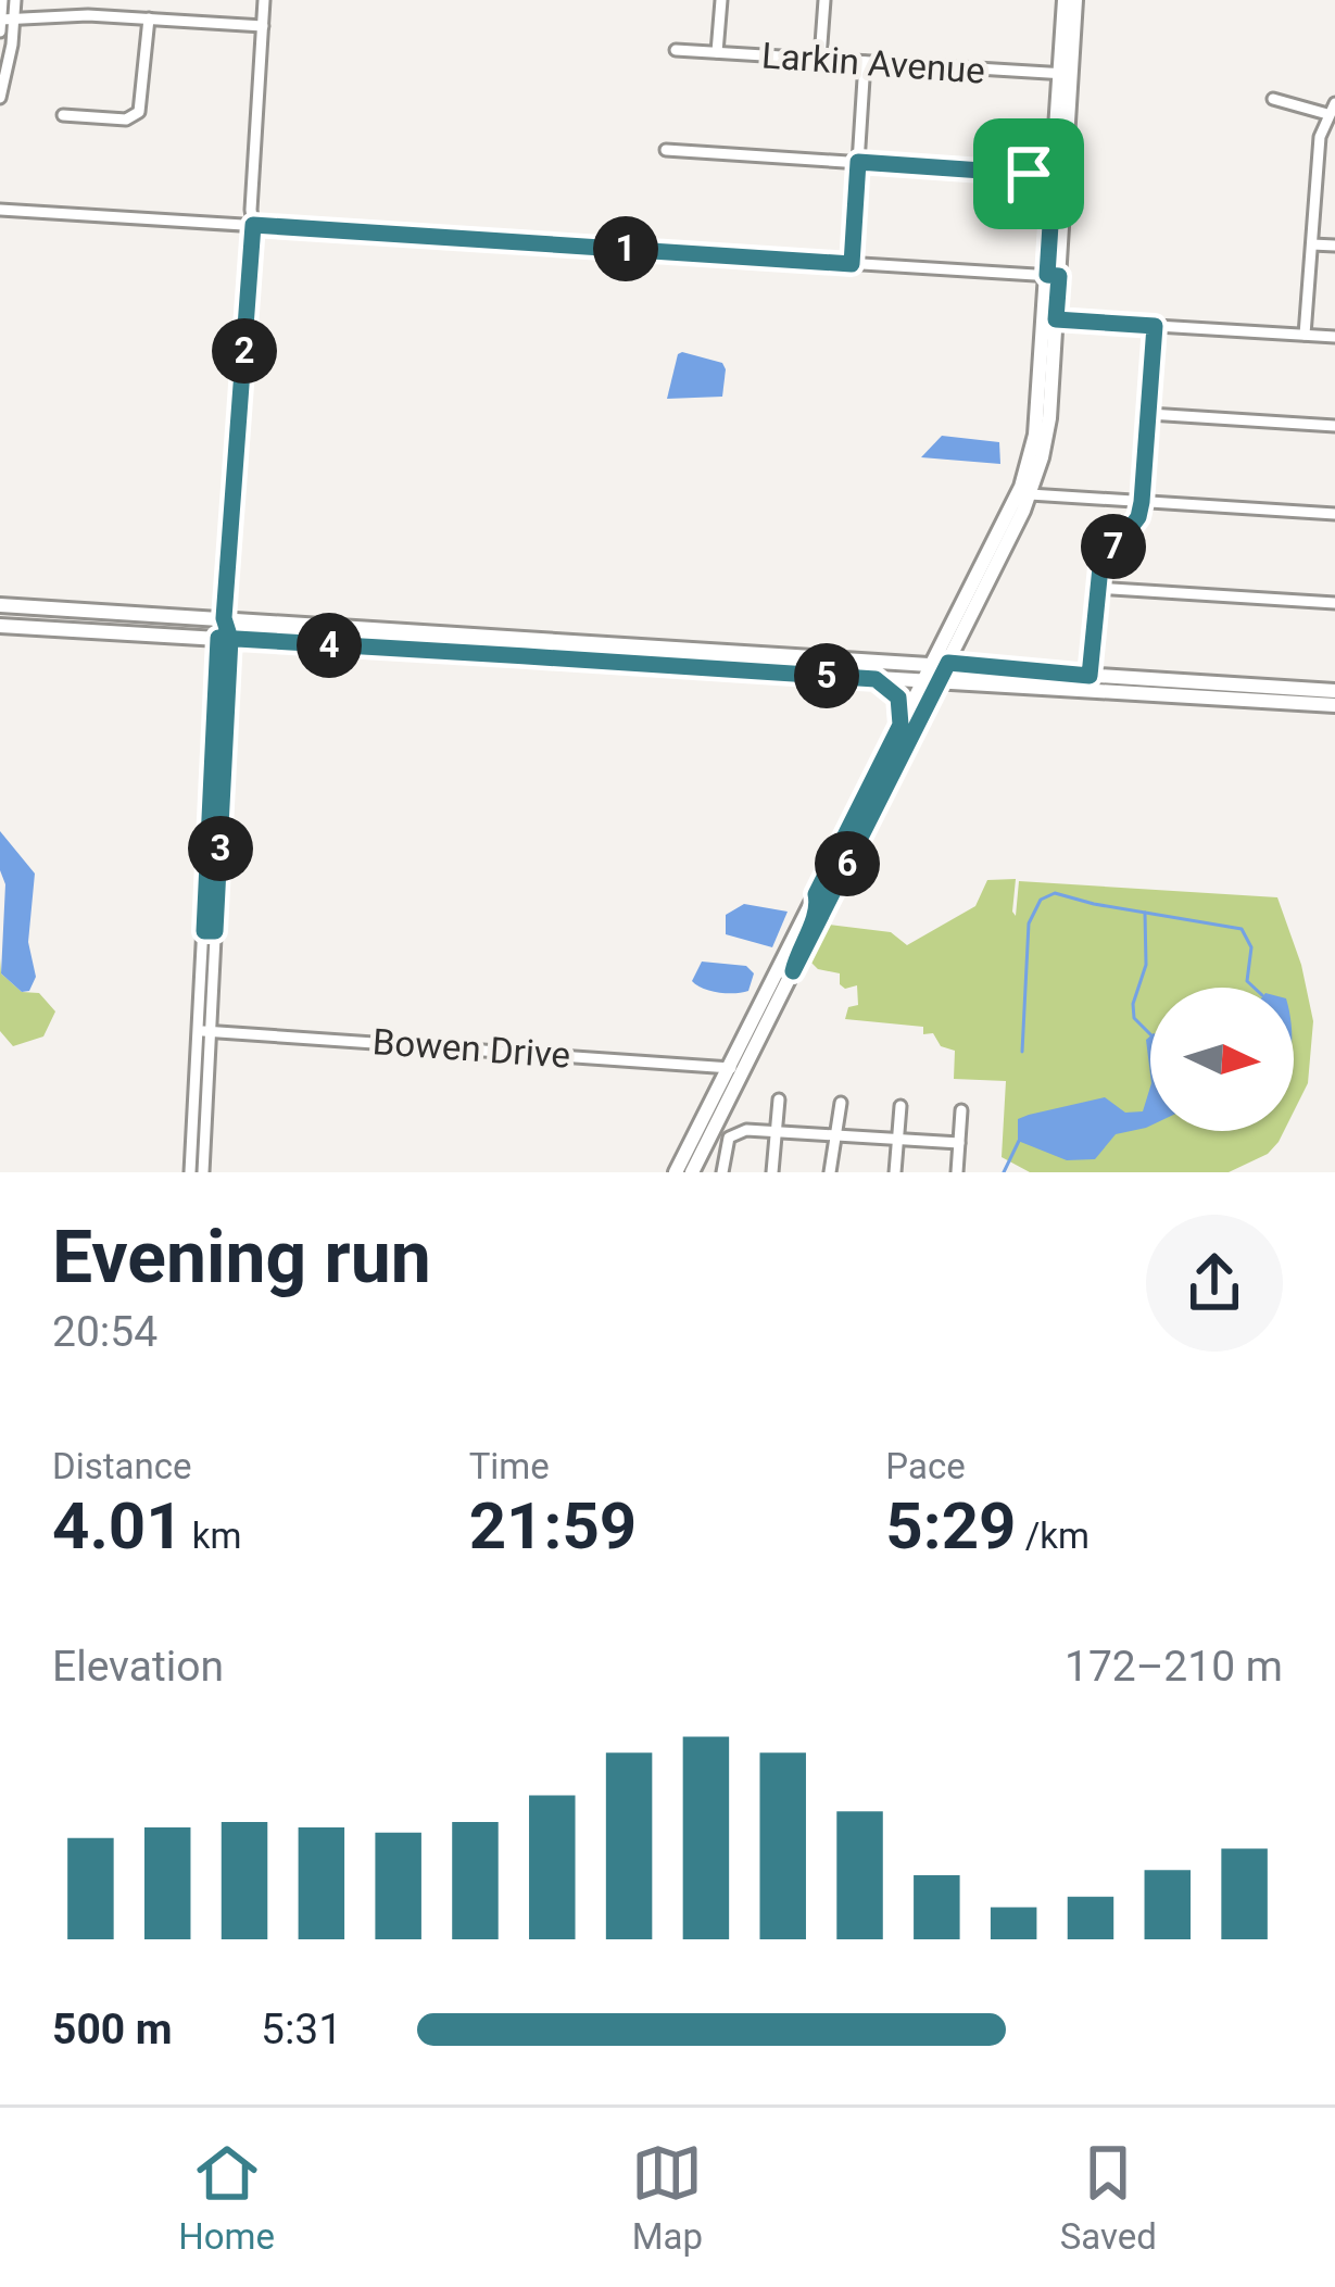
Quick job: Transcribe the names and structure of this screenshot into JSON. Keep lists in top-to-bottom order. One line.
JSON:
{"streets":{"street":["Larkin Avenue","Bowen Drive"]},"north":"right","page":{"pins":["1","2","7","4","5","3","6"],"heading":["Evening run","20:54"],"stats":[["Distance","4.01 km"],["Time","21:59"],["Pace","5:29 /km"]],"chart":["Elevation","172–210 m"],"list":[{"name":"500 m","note":"5:31"}],"tabs":["Home","Map","Saved"]}}
